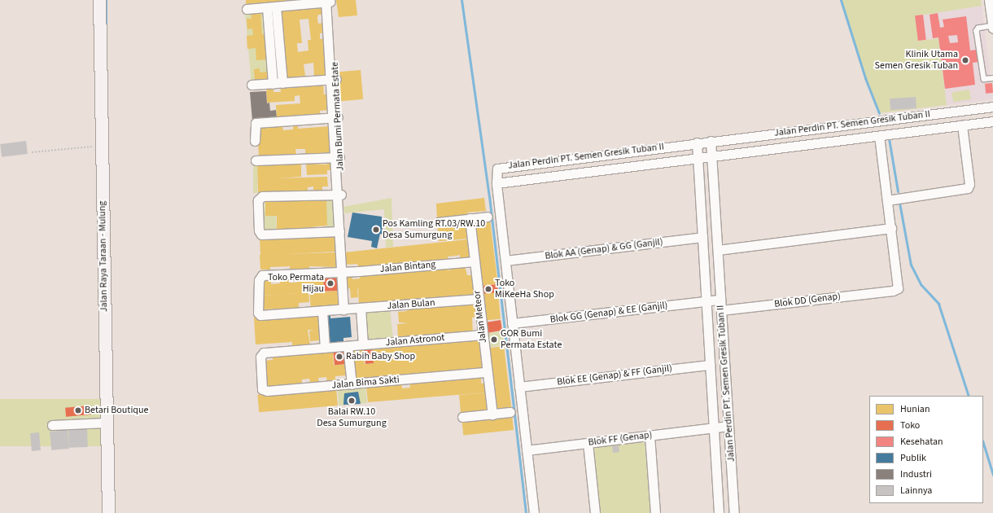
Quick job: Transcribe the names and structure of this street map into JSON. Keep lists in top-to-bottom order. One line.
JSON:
{"streets":{"street":["Jalan Bumi Permata Estate","Jalan Perdin PT. Semen Gresik Tuban II","Blok AA (Genap) & GG (Ganjil)","Jalan Raya Taraan - Mulung","Jalan Bintang","Blok DD (Genap)","Jalan Bulan","Blok GG (Genap) & EE (Ganjil)","Jalan Meteor","Jalan Astronot","Blok EE (Genap) & FF (Ganjil)","Jalan Bima Sakti","Blok FF (Genap)"]},"crossings":[["Jalan Bumi Permata Estate","Jalan Bintang"],["Jalan Bumi Permata Estate","Jalan Bulan"],["Jalan Perdin PT. Semen Gresik Tuban II","Blok AA (Genap) & GG (Ganjil)"],["Jalan Perdin PT. Semen Gresik Tuban II","Blok DD (Genap)"],["Jalan Perdin PT. Semen Gresik Tuban II","Blok GG (Genap) & EE (Ganjil)"],["Jalan Perdin PT. Semen Gresik Tuban II","Blok EE (Genap) & FF (Ganjil)"],["Jalan Perdin PT. Semen Gresik Tuban II","Blok FF (Genap)"],["Jalan Bintang","Jalan Bulan"],["Jalan Bintang","Jalan Meteor"],["Jalan Bulan","Jalan Meteor"],["Jalan Meteor","Jalan Astronot"],["Jalan Meteor","Jalan Bima Sakti"],["Jalan Astronot","Jalan Bima Sakti"]],"places":["Klinik Utama Semen Gresik Tuban","Pos Kamling RT.03/RW.10 Desa Sumurgung","Toko Permata Hijau","Toko MiKeeHa Shop","GOR Bumi Permata Estate","Rabih Baby Shop","Balai RW.10 Desa Sumurgung","Betari Boutique"],"legend":["Hunian","Toko","Kesehatan","Publik","Industri","Lainnya"]}
